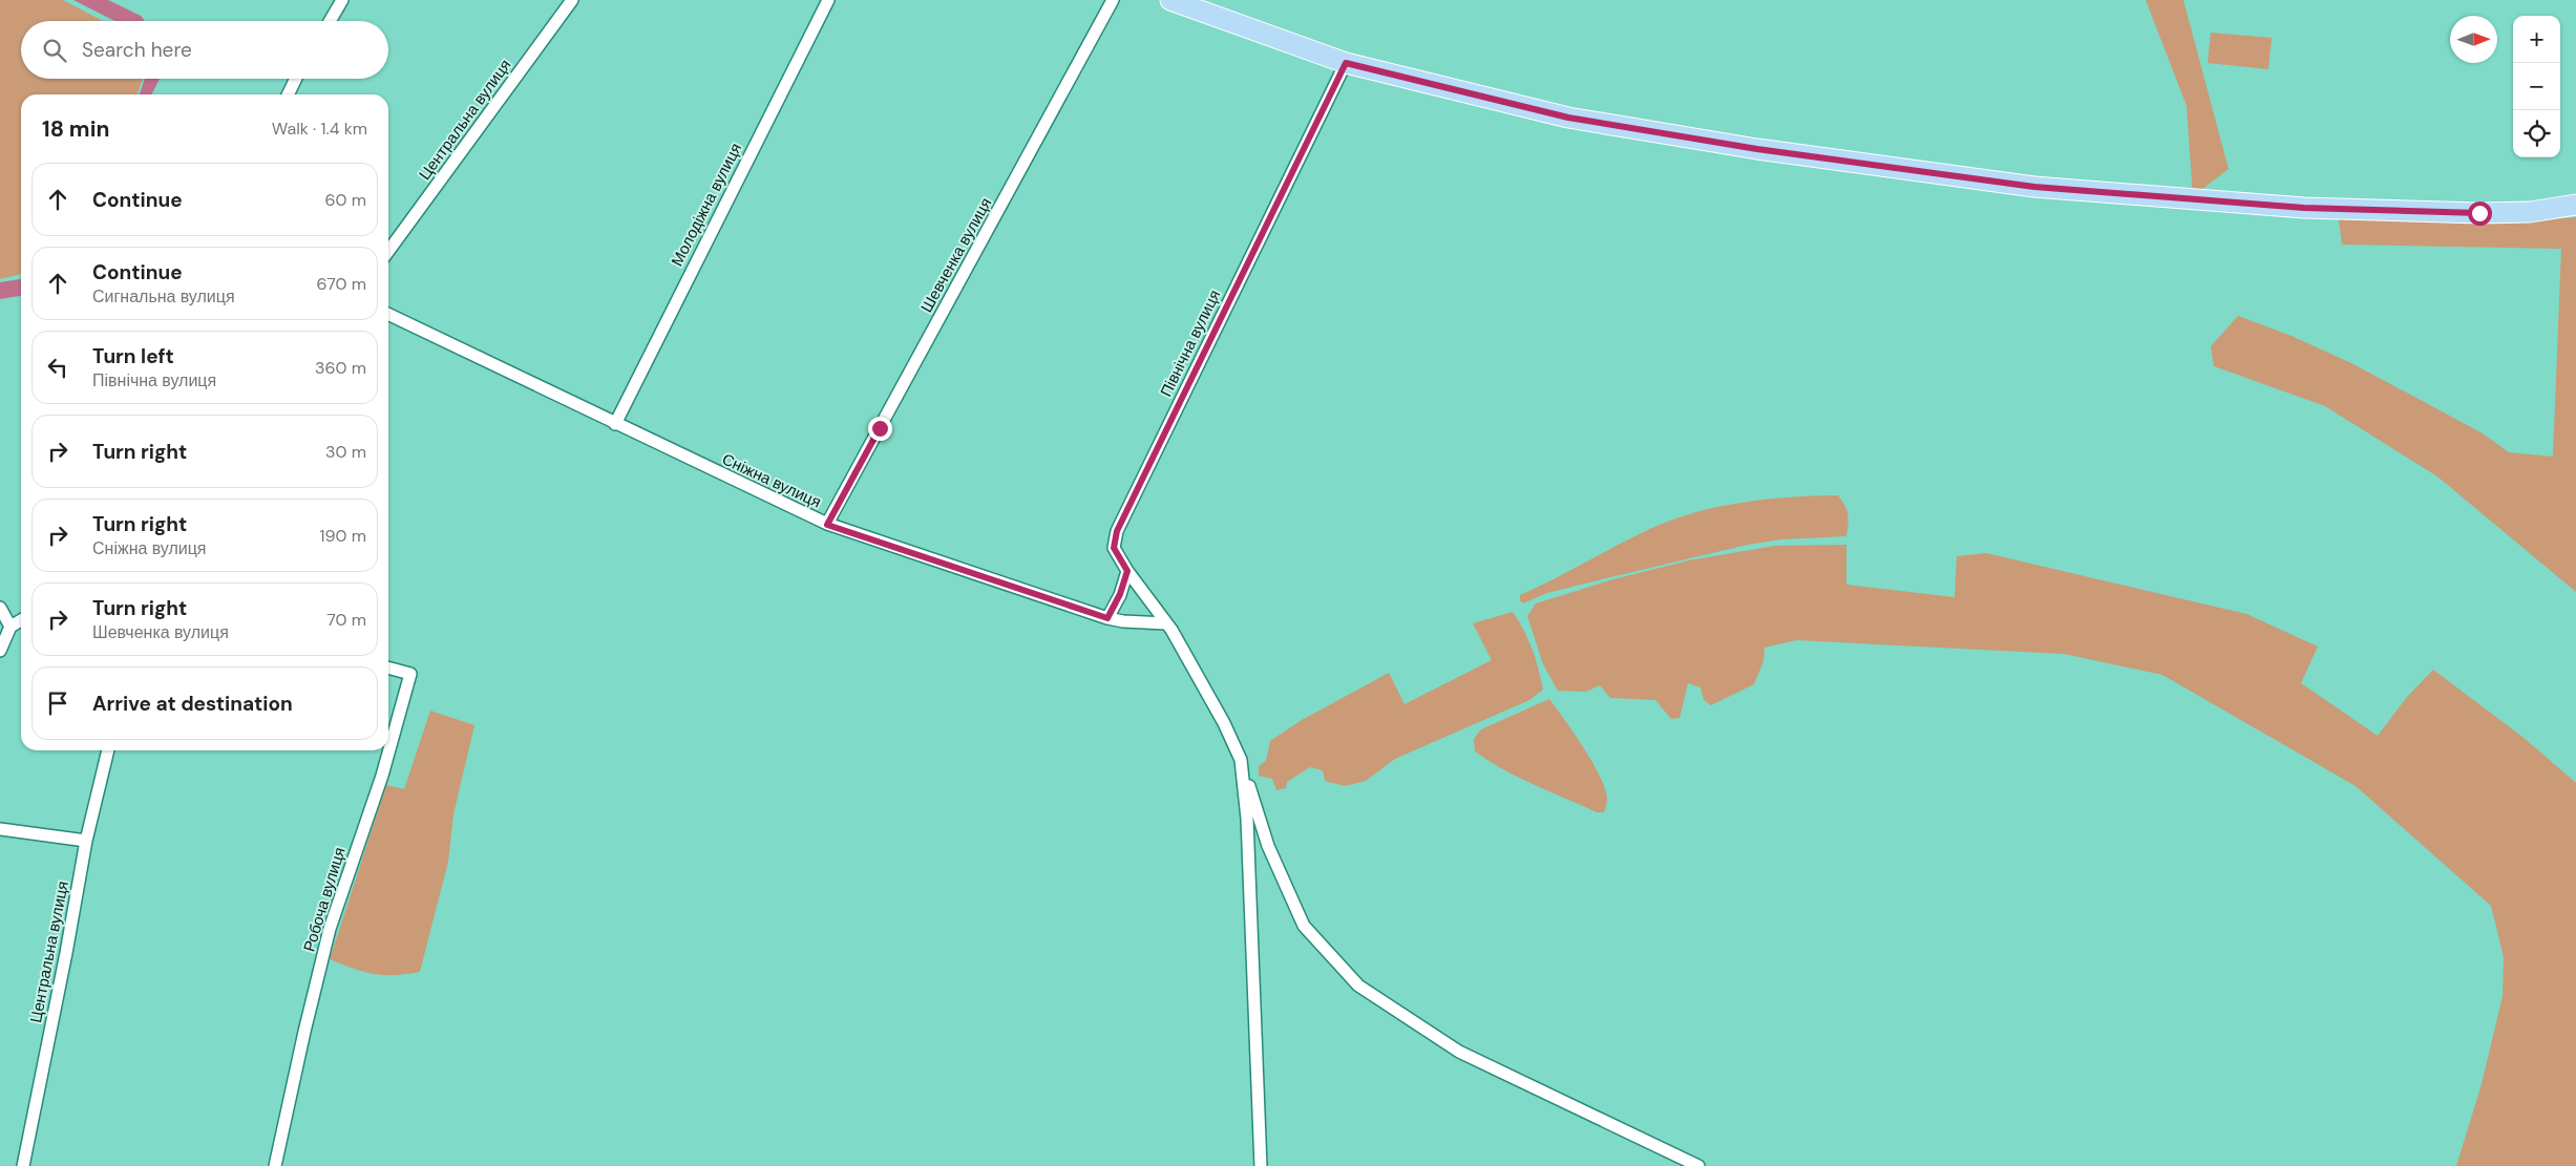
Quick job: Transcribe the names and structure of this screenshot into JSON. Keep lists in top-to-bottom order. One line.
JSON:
{"streets":{"street":["Центральна вулиця","Молодіжна вулиця","Шевченка вулиця","Північна вулиця","Сніжна вулиця","Робоча вулиця"]},"crossings":[["Молодіжна вулиця","Сніжна вулиця"],["Шевченка вулиця","Сніжна вулиця"],["Північна вулиця","Сніжна вулиця"]],"north":"right","page":{"map_buttons":["+","−"],"search":"Search here","heading":["18 min","Walk · 1.4 km"],"list":[["Continue","60 m"],["Continue","Сигнальна вулиця","670 m"],["Turn left","Північна вулиця","360 m"],["Turn right","30 m"],["Turn right","Сніжна вулиця","190 m"],["Turn right","Шевченка вулиця","70 m"],"Arrive at destination"]}}
